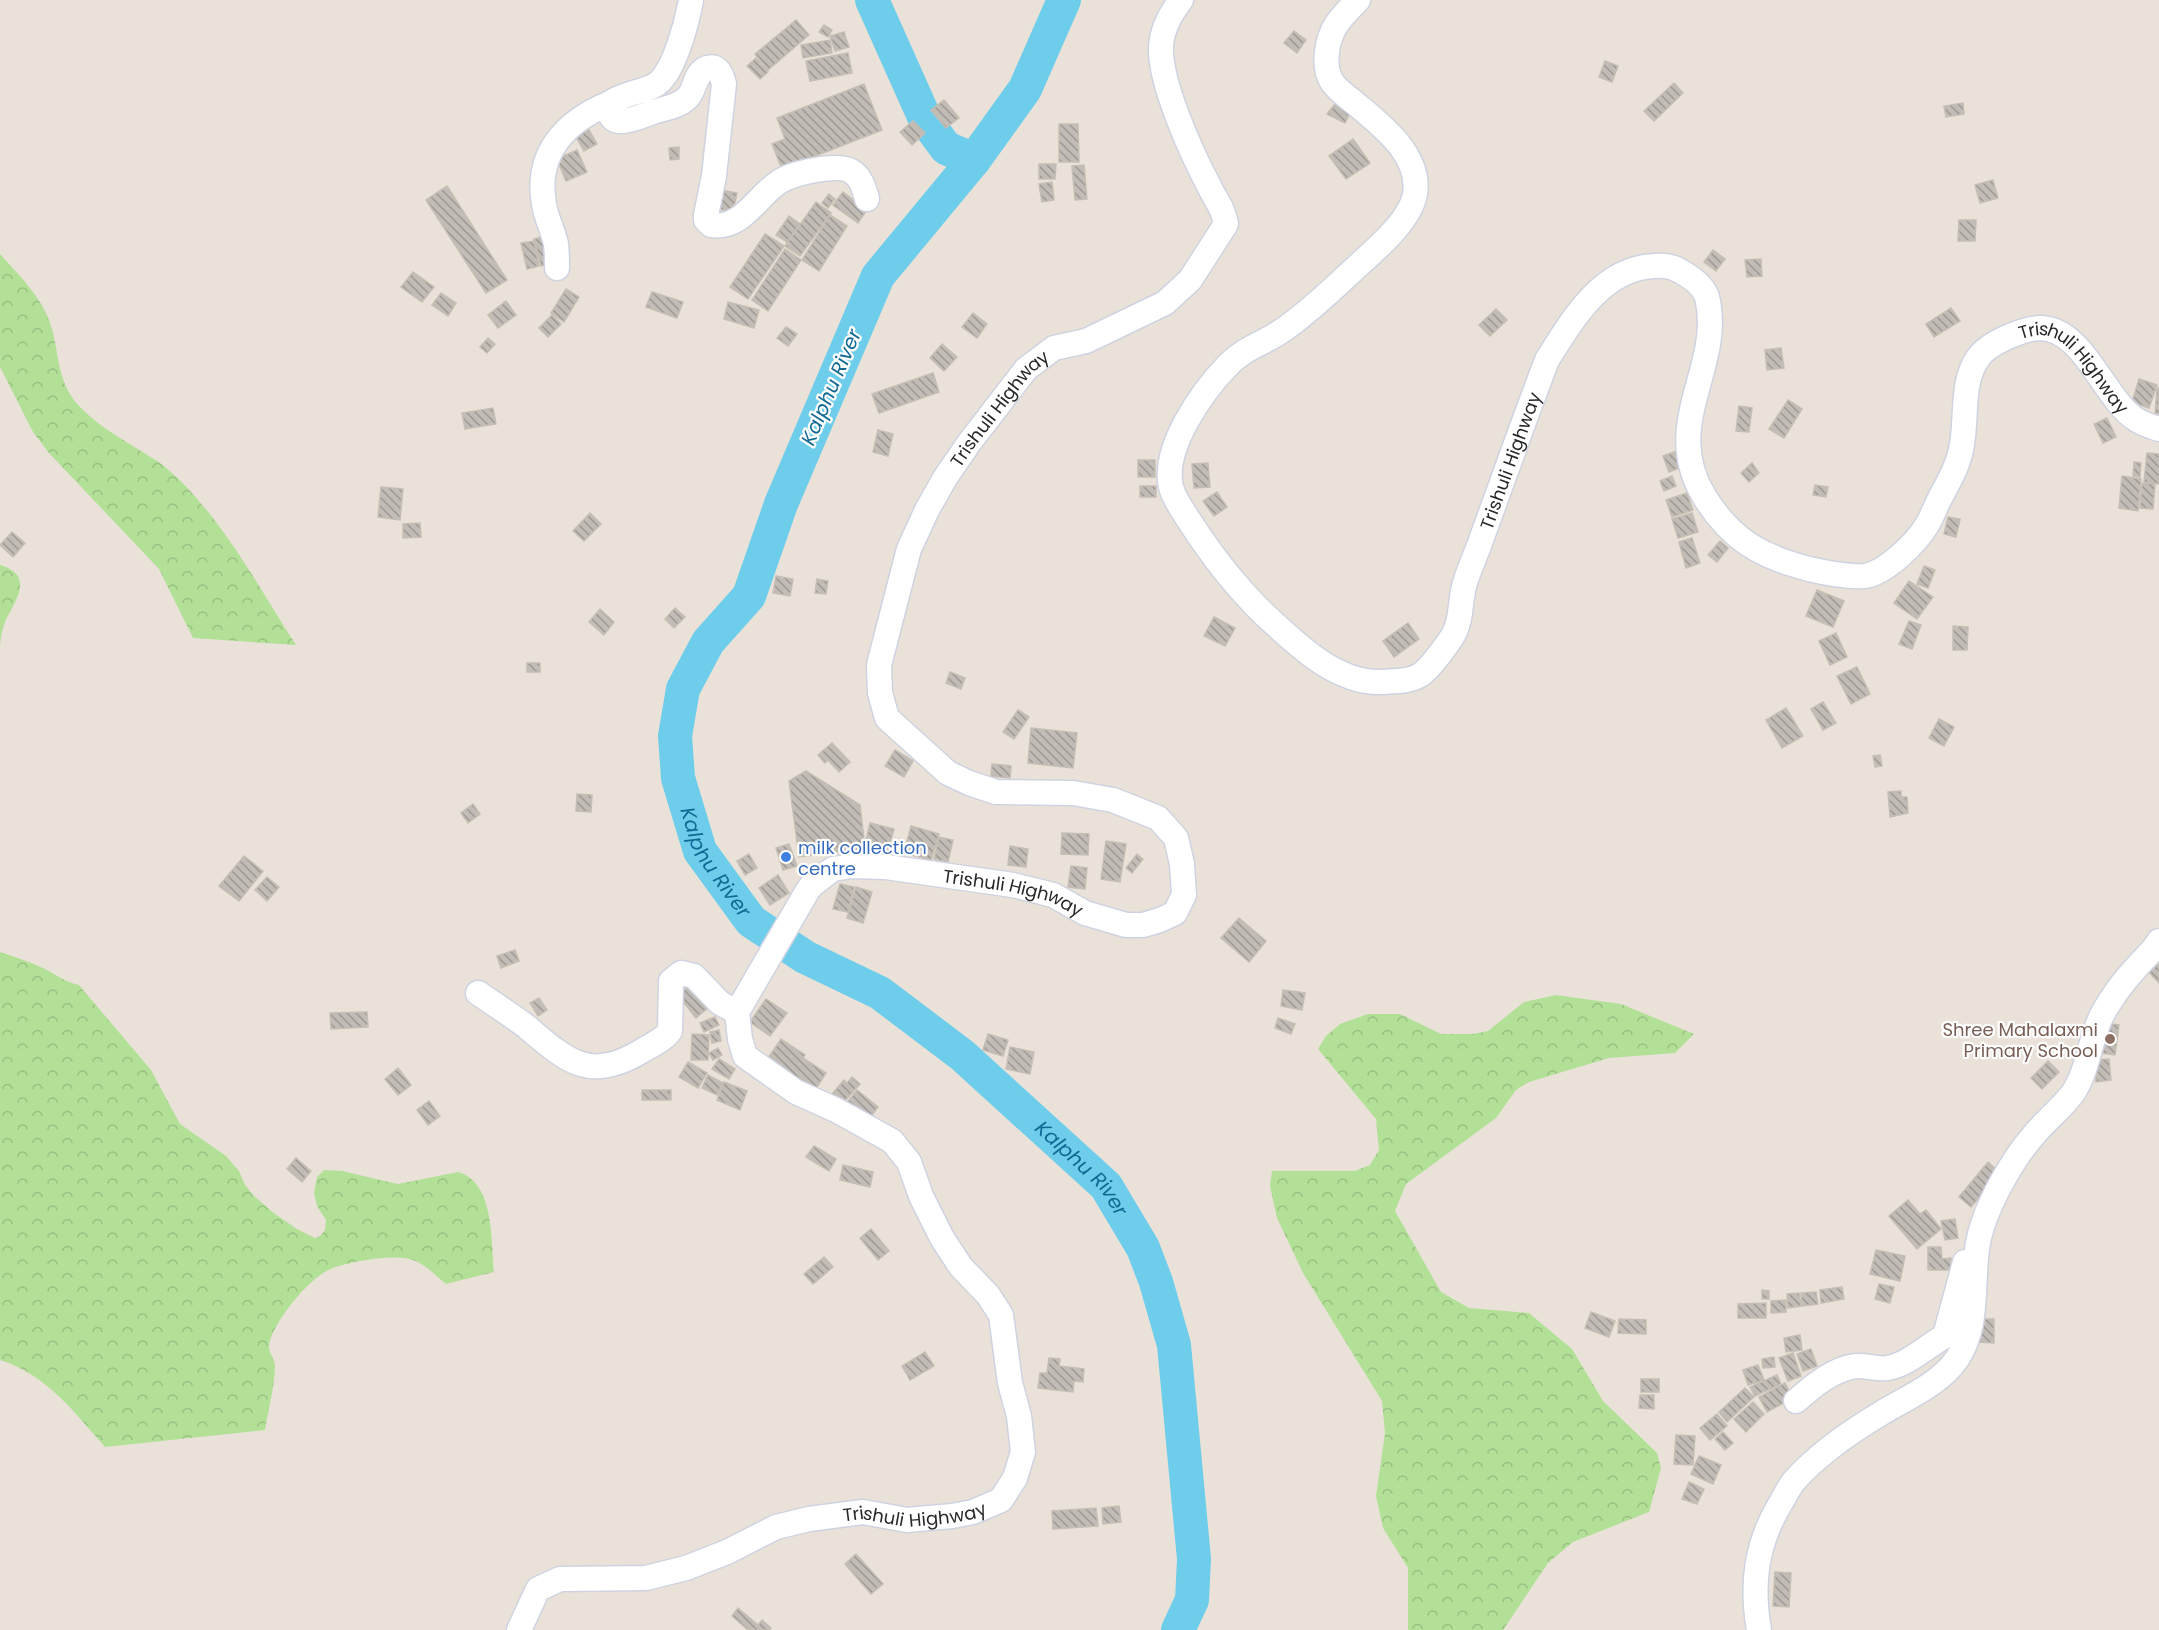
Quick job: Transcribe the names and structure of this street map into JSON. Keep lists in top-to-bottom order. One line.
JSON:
{"streets":{"street":["Trishuli Highway"]},"water":["Kalphu River"],"places":["milk collection centre","Shree Mahalaxmi Primary School"]}
